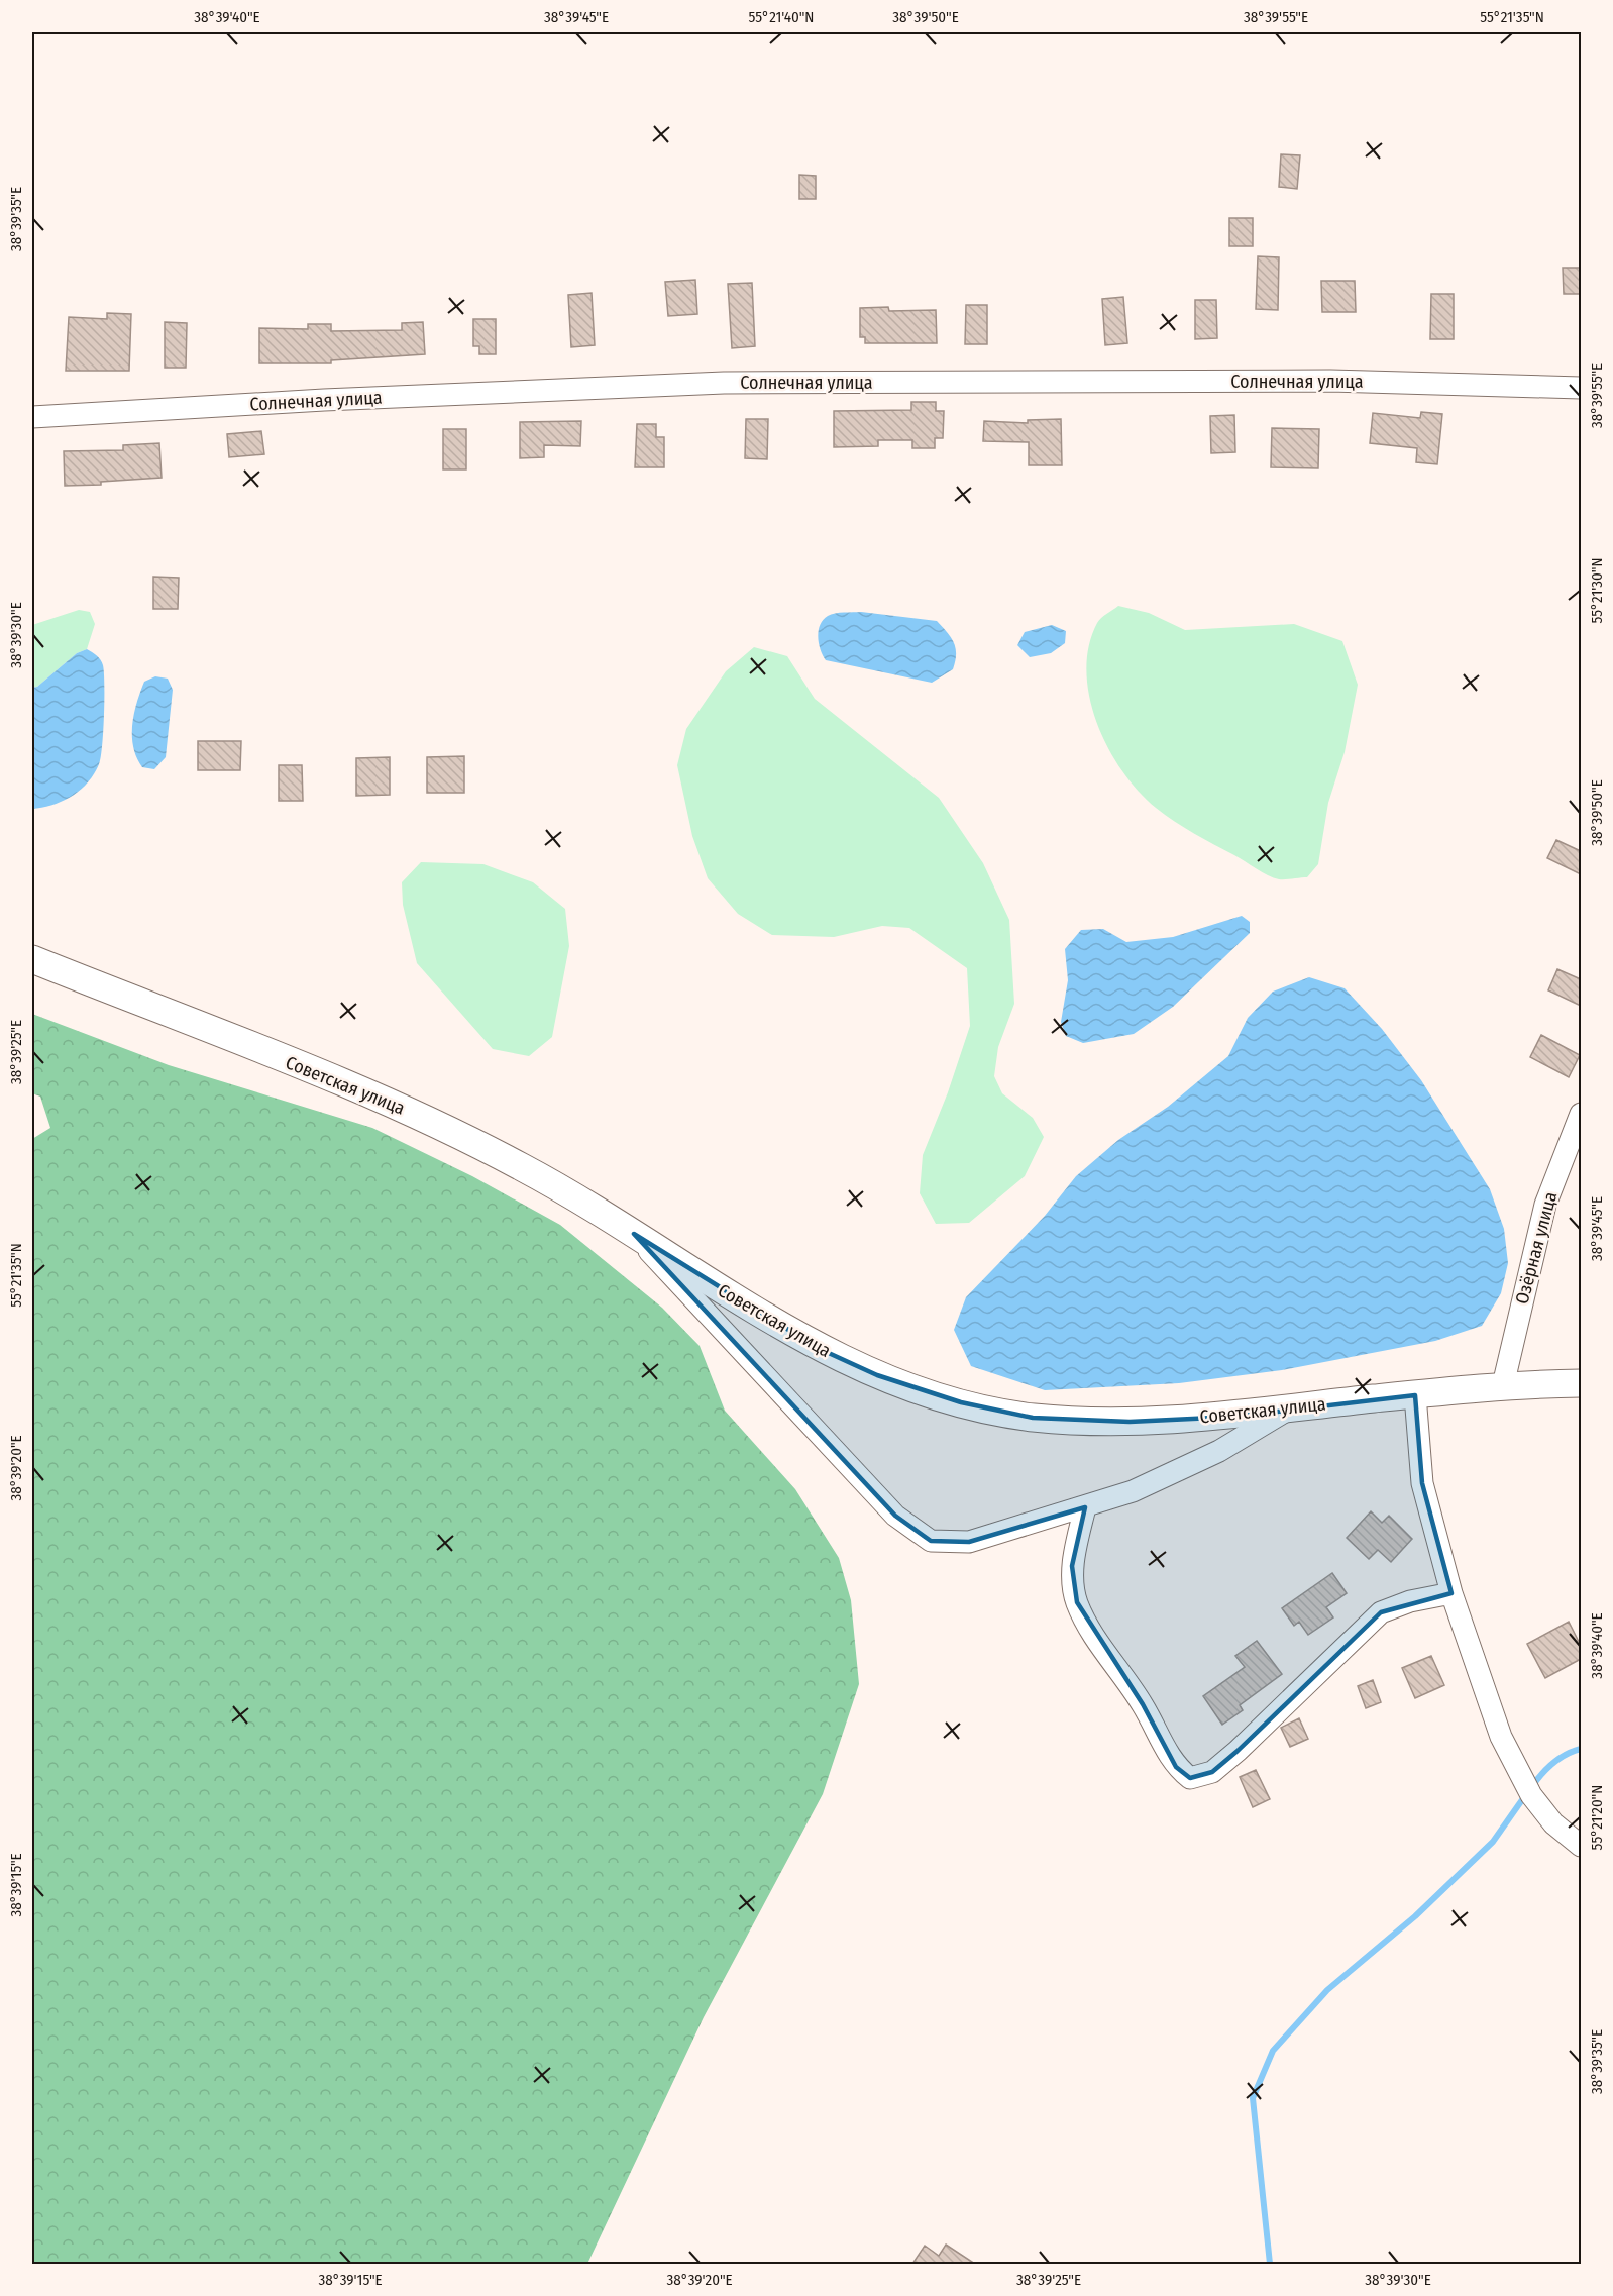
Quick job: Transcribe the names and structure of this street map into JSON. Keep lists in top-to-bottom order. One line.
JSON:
{"streets":{"street":["Солнечная улица","Советская улица","Озёрная улица"]},"crossings":[["Советская улица","Озёрная улица"]],"coordinates":["38°39'40\"E","38°39'45\"E","55°21'40\"N","38°39'50\"E","38°39'55\"E","55°21'35\"N","38°39'35\"E","55°21'30\"N","38°39'30\"E","38°39'25\"E","38°39'20\"E","55°21'20\"N","38°39'15\"E"]}
